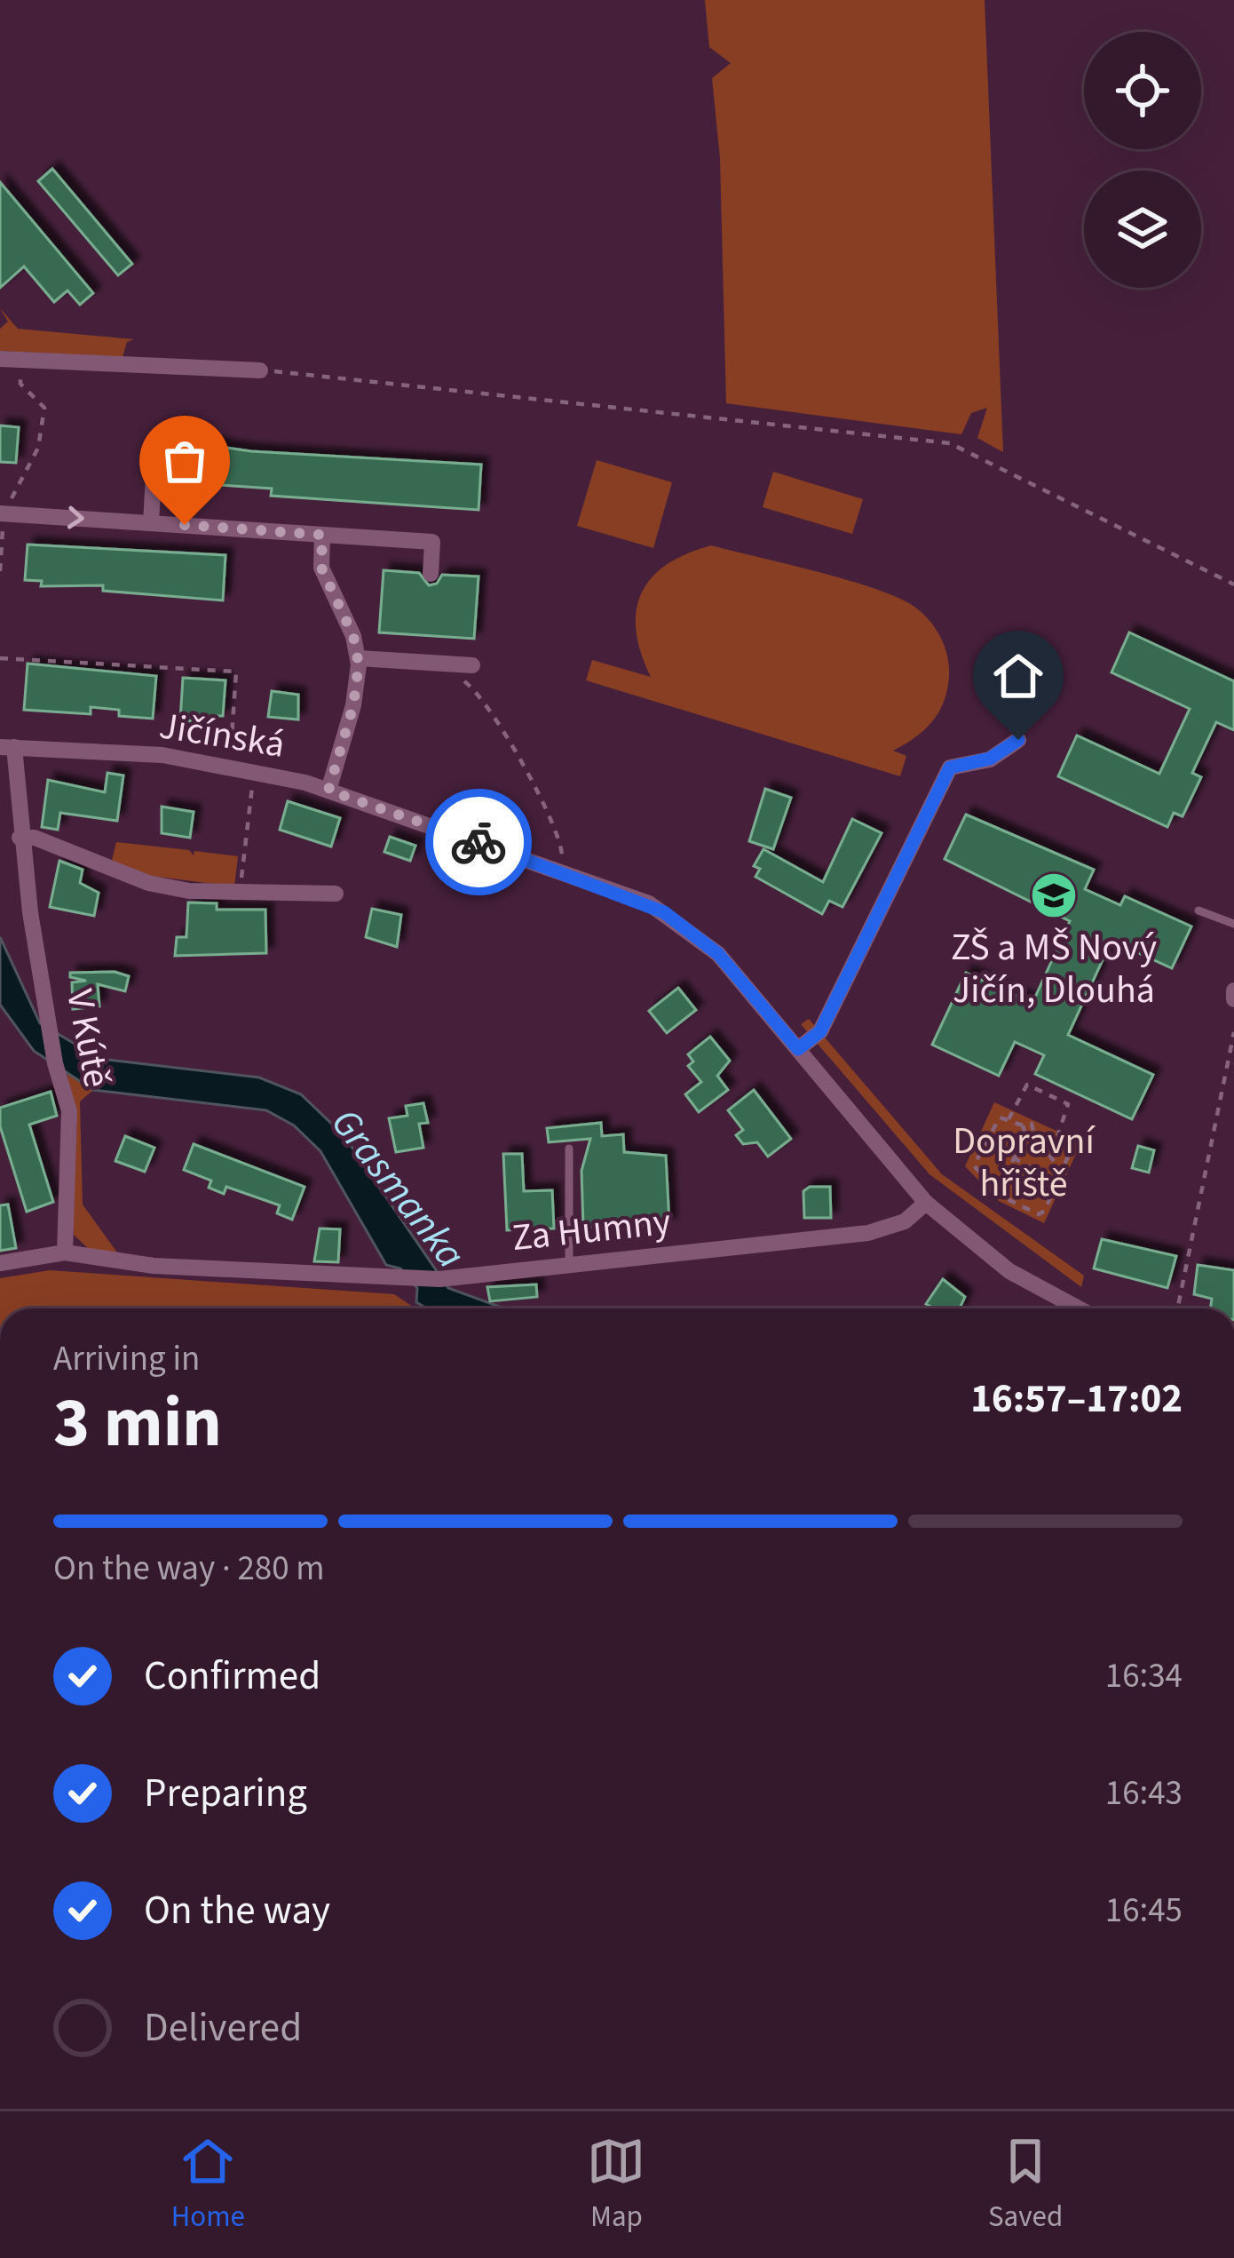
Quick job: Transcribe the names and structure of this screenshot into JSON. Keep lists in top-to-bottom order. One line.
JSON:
{"streets":{"street":["Jičínská","V Kútě","Za Humny"]},"crossings":[["Jičínská","V Kútě"],["Jičínská","Za Humny"],["V Kútě","Za Humny"]],"water":["Grasmanka"],"parks":["Dopravní hřiště"],"places":{"school or university":["ZŠ a MŠ Nový Jičín, Dlouhá"]},"page":{"heading":["3 min","Arriving in","16:57–17:02"],"bar":"On the way · 280 m","list":[["Confirmed","16:34"],["Preparing","16:43"],["On the way","16:45"],"Delivered"],"tabs":["Home","Map","Saved"]}}
